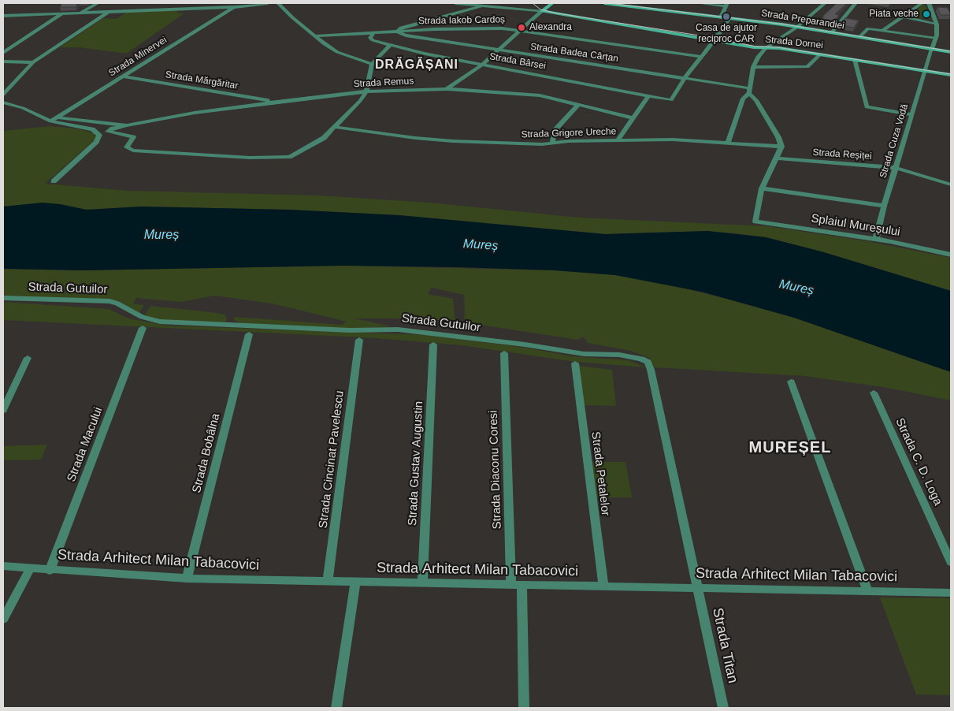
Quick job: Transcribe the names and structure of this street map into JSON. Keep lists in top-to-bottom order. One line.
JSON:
{"streets":{"main road":["Strada Preparandiei","Strada Dornei"],"street":["Strada Iakob Cardoș","Strada Badea Cârțan","Strada Minervei","Strada Bârsei","Strada Mărgăritar","Strada Remus","Strada Grigore Ureche","Strada Cuza Vodă","Strada Reșiței","Splaiul Mureșului","Strada Gutuilor","Strada Macului","Strada Bobâlna","Strada Cincinat Pavelescu","Strada C. D. Loga","Strada Gustav Augustin","Strada Diaconu Coresi","Strada Petalelor","Strada Arhitect Milan Tabacovici","Strada Titan"]},"crossings":[["Strada Preparandiei","Strada Cuza Vodă"],["Strada Iakob Cardoș","Strada Badea Cârțan"],["Strada Iakob Cardoș","Strada Bârsei"],["Strada Dornei","Strada Cuza Vodă"],["Strada Badea Cârțan","Strada Bârsei"],["Strada Minervei","Strada Mărgăritar"],["Strada Mărgăritar","Strada Remus"],["Strada Cuza Vodă","Strada Reșiței"],["Strada Cuza Vodă","Splaiul Mureșului"],["Strada Gutuilor","Strada Arhitect Milan Tabacovici"],["Strada Gutuilor","Strada Titan"],["Strada Macului","Strada Arhitect Milan Tabacovici"],["Strada Bobâlna","Strada Arhitect Milan Tabacovici"],["Strada Cincinat Pavelescu","Strada Arhitect Milan Tabacovici"],["Strada Gustav Augustin","Strada Arhitect Milan Tabacovici"],["Strada Diaconu Coresi","Strada Arhitect Milan Tabacovici"],["Strada Petalelor","Strada Arhitect Milan Tabacovici"],["Strada Arhitect Milan Tabacovici","Strada Titan"]],"districts":["DRĂGĂȘANI","MUREȘEL"],"water":["Mureș"],"places":["Piata veche","Casa de ajutor reciproc CAR","Alexandra"]}
